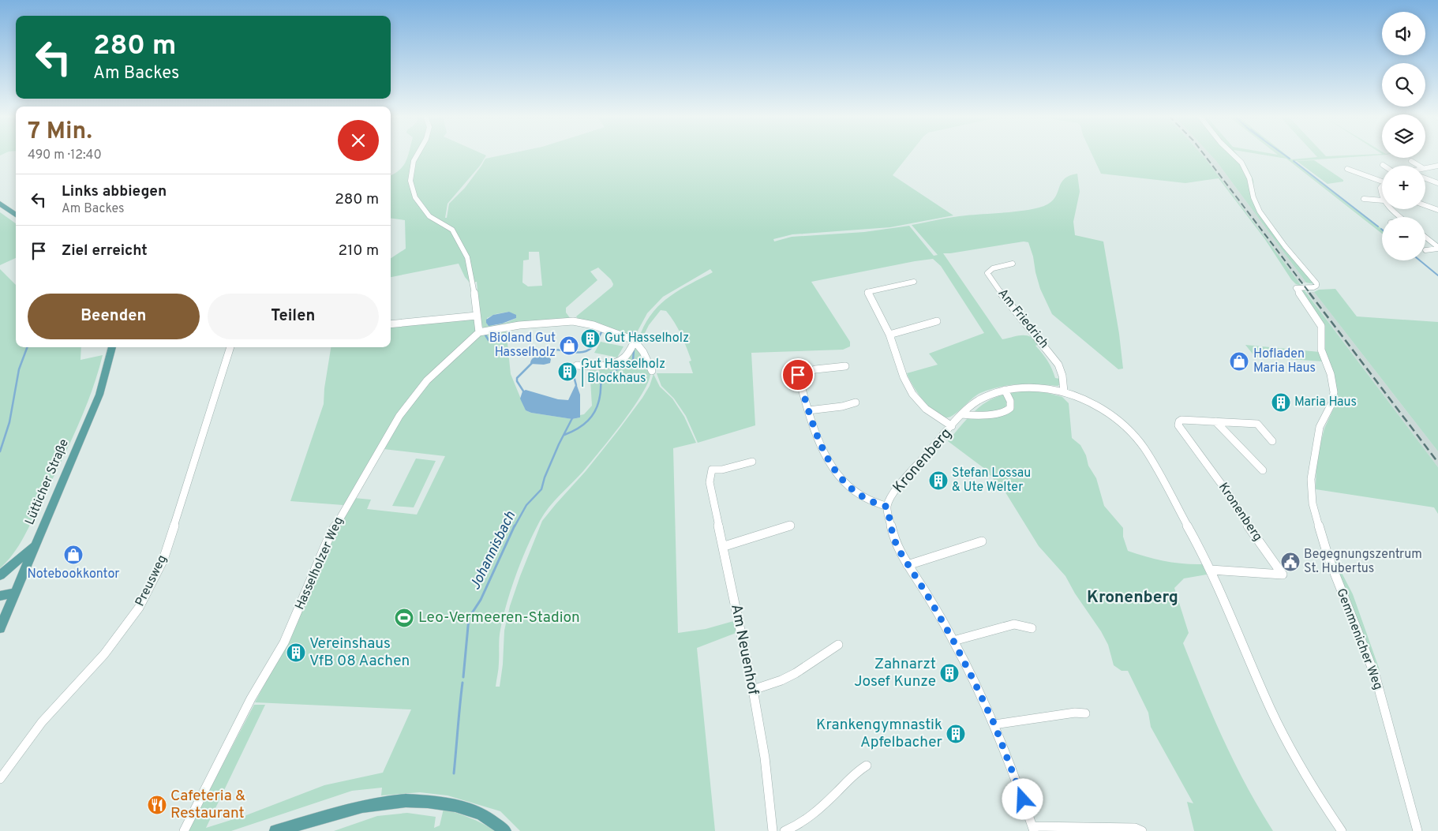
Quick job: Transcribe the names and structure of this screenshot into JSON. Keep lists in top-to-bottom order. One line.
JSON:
{"streets":{"main road":["Lütticher Straße"],"street":["Am Friedrich","Kronenberg","Hasselholzer Weg","Preusweg","Gemmenicher Weg","Am Neuenhof"]},"crossings":[["Am Friedrich","Kronenberg"]],"districts":["Kronenberg"],"water":["Johannisbach"],"places":{"building":["Gut Hasselholz","Gut Hasselholz | Blockhaus","Maria Haus","Stefan Lossau & Ute Welter","Vereinshaus VfB 08 Aachen","Zahnarzt Josef Kunze","Krankengymnastik Apfelbacher"],"shop":["Bioland Gut Hasselholz","Hofladen Maria Haus","Notebookkontor"],"public building":["Begegnungszentrum St. Hubertus"],"sports":["Leo-Vermeeren-Stadion"],"restaurant":["Cafeteria & Restaurant"]},"page":{"map_buttons":["+","−"],"turn":["280 m","Am Backes"],"heading":["7 Min.","490 m · 12:40"],"list":[{"name":"Links abbiegen","note":"Am Backes","value":"280 m"},{"name":"Ziel erreicht","value":"210 m"}],"buttons":["Beenden","Teilen"]}}
